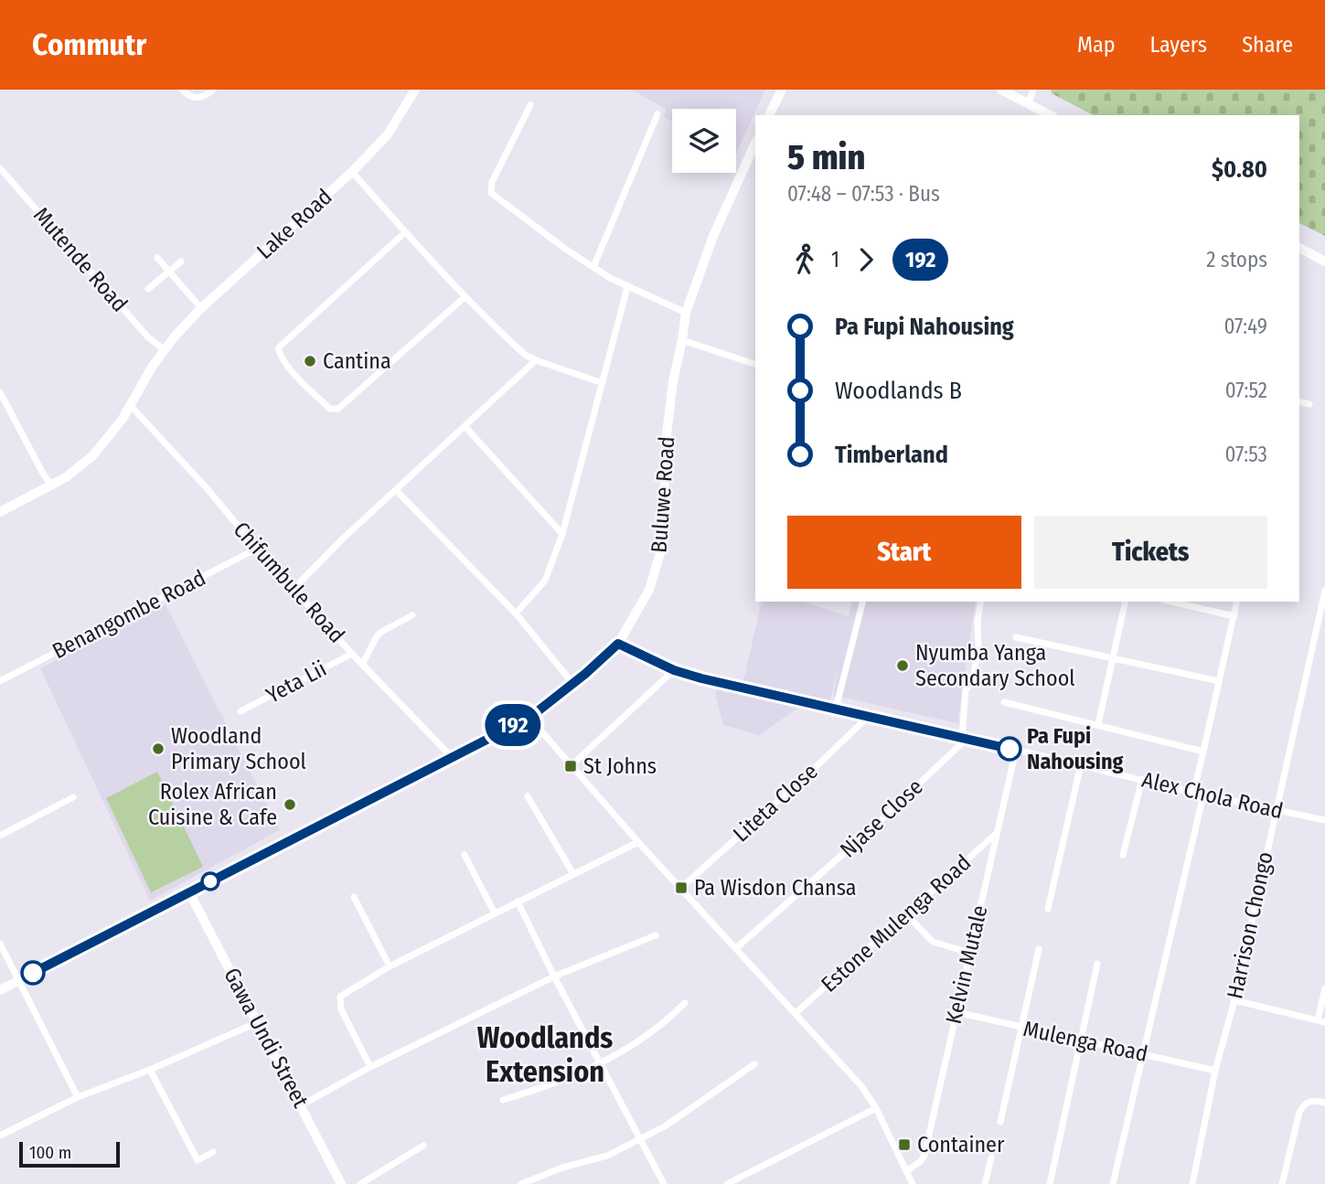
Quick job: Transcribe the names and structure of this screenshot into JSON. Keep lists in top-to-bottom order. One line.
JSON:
{"streets":{"main road":["Lake Road"],"street":["Mutende Road","Buluwe Road","Chifumbule Road","Benangombe Road","Yeta Lii","Alex Chola Road","Liteta Close","Njase Close","Estone Mulenga Road","Harrison Chongo","Kelvin Mutale","Gawa Undi Street","Mulenga Road"]},"crossings":[["Lake Road","Mutende Road"],["Lake Road","Chifumbule Road"],["Buluwe Road","Chifumbule Road"],["Buluwe Road","Alex Chola Road"],["Buluwe Road","Gawa Undi Street"],["Chifumbule Road","Benangombe Road"],["Chifumbule Road","Yeta Lii"],["Alex Chola Road","Liteta Close"],["Alex Chola Road","Njase Close"],["Alex Chola Road","Harrison Chongo"],["Alex Chola Road","Kelvin Mutale"],["Estone Mulenga Road","Kelvin Mutale"],["Harrison Chongo","Mulenga Road"],["Kelvin Mutale","Mulenga Road"]],"districts":["Woodlands Extension"],"places":{"other":["Cantina","Nyumba Yanga Secondary School","Woodland Primary School","Pa Fupi Nahousing","Rolex African Cuisine & Cafe"],"transit":["St Johns","Pa Wisdon Chansa","Container"]},"lines":["bus line 192"],"scale_bar":"100 m","page":{"header":"Commutr","nav":["Map","Layers","Share"],"on_map":"192","heading":["5 min","07:48 – 07:53 · Bus","$0.80"],"legs":["1","192","2 stops"],"list":[{"name":"Pa Fupi Nahousing","value":"07:49"},{"name":"Woodlands B","value":"07:52"},{"name":"Timberland","value":"07:53"}],"buttons":["Start","Tickets"],"scale":"100 m"}}
